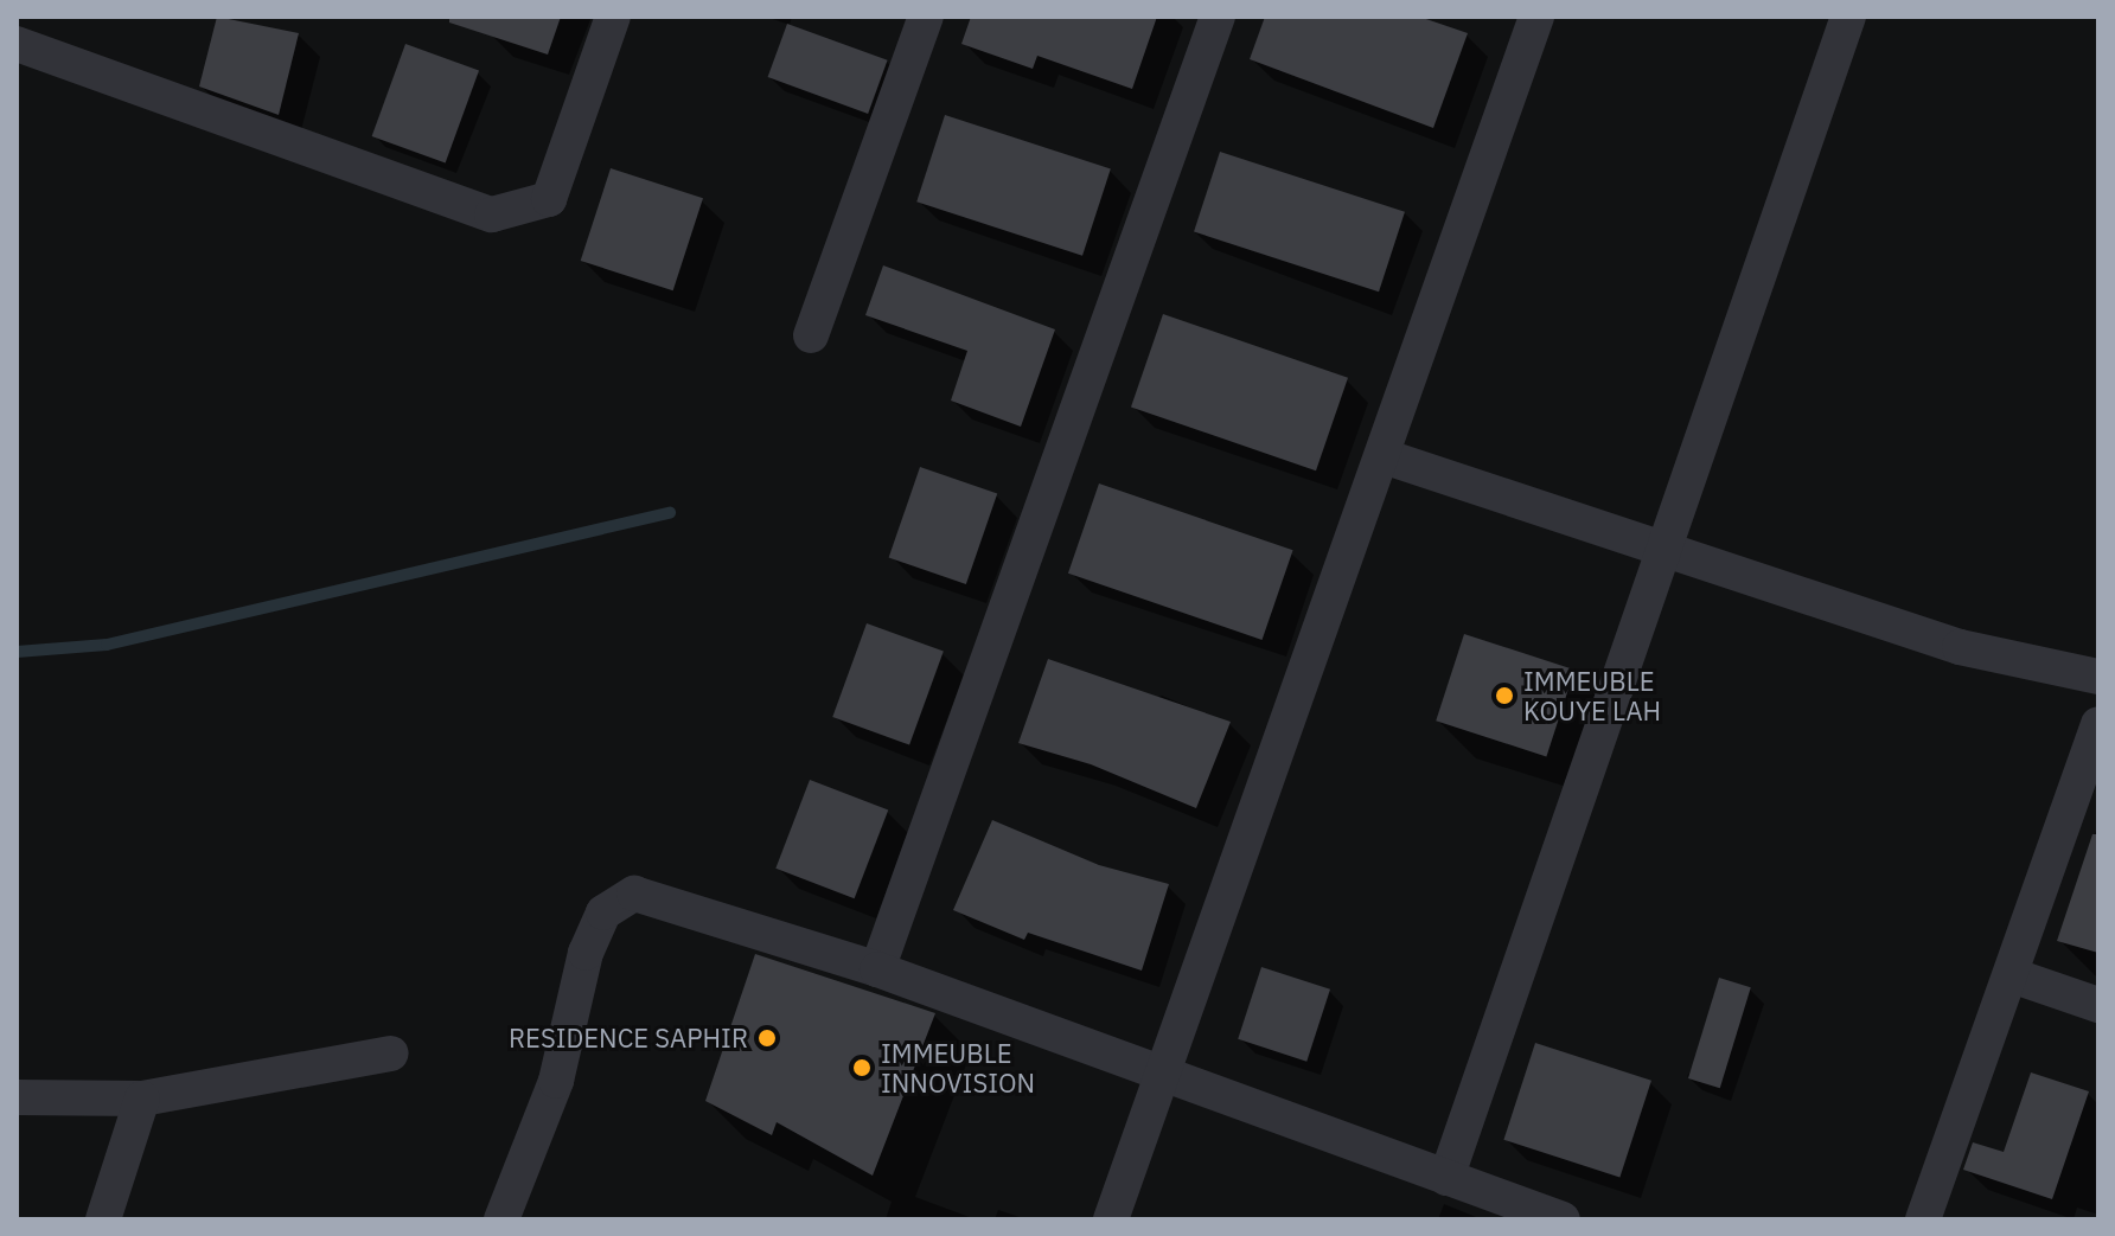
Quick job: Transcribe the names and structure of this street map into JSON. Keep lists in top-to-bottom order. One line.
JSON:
{"places":["IMMEUBLE KOUYE LAH","RESIDENCE SAPHIR","IMMEUBLE INNOVISION"]}
